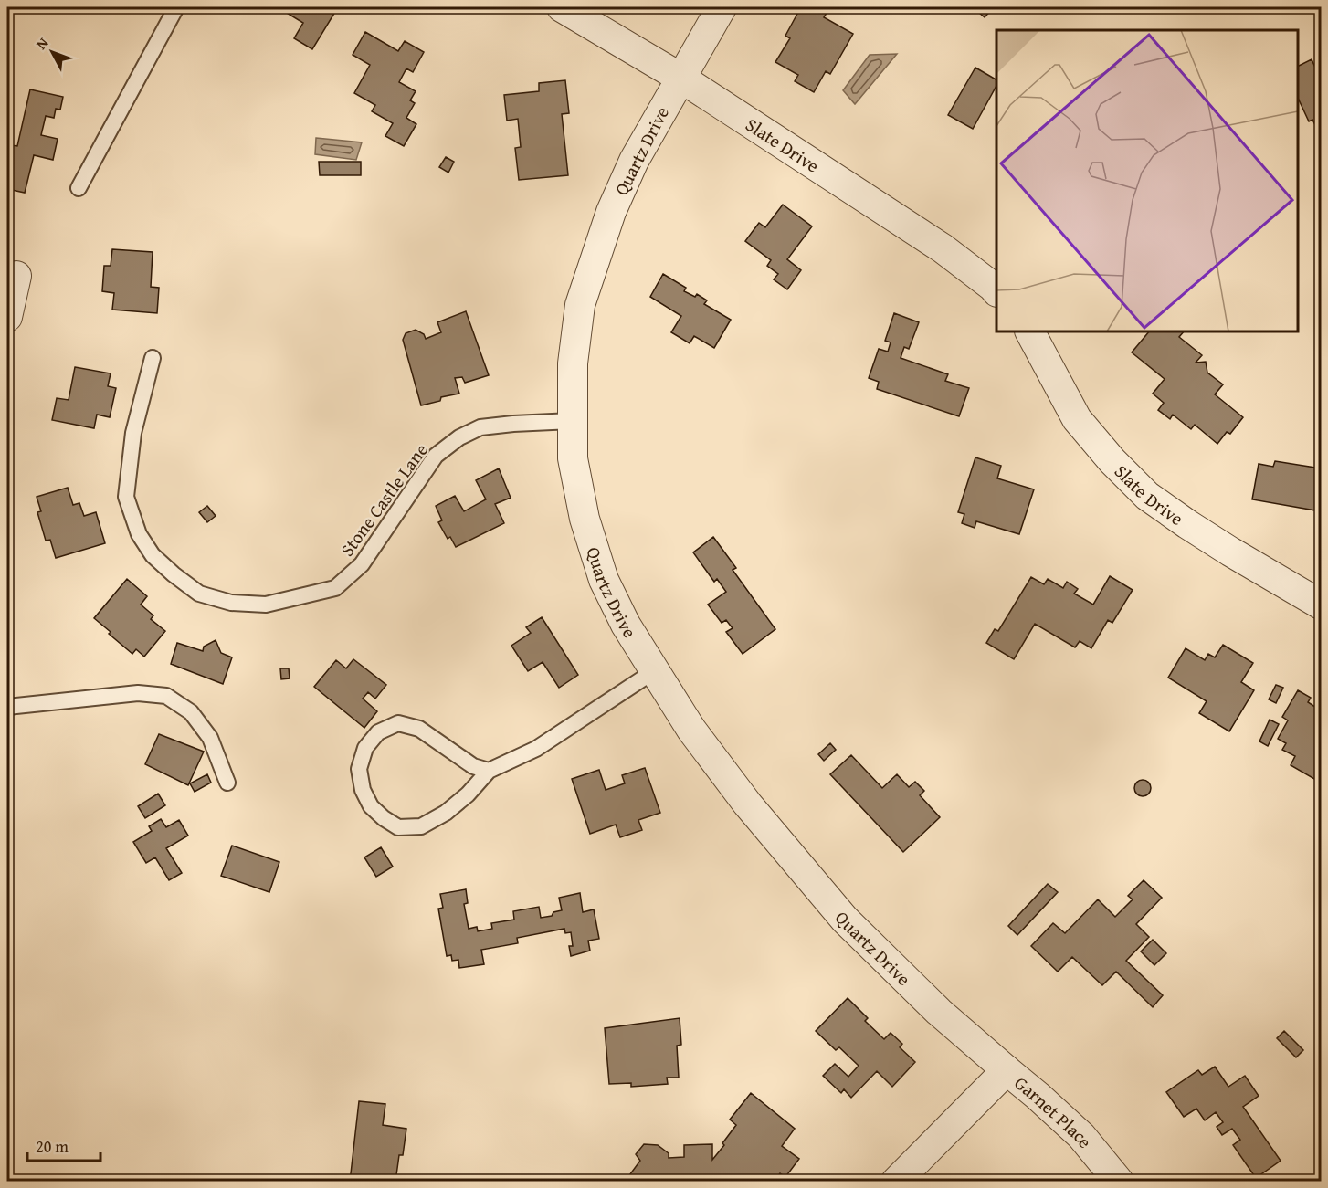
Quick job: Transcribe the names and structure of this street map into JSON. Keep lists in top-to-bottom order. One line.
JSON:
{"streets":{"street":["Slate Drive","Quartz Drive","Garnet Place"],"lane":["Stone Castle Lane"]},"crossings":[["Slate Drive","Quartz Drive"],["Quartz Drive","Stone Castle Lane"],["Quartz Drive","Garnet Place"]],"scale_bar":"20 m","north":"top left"}
